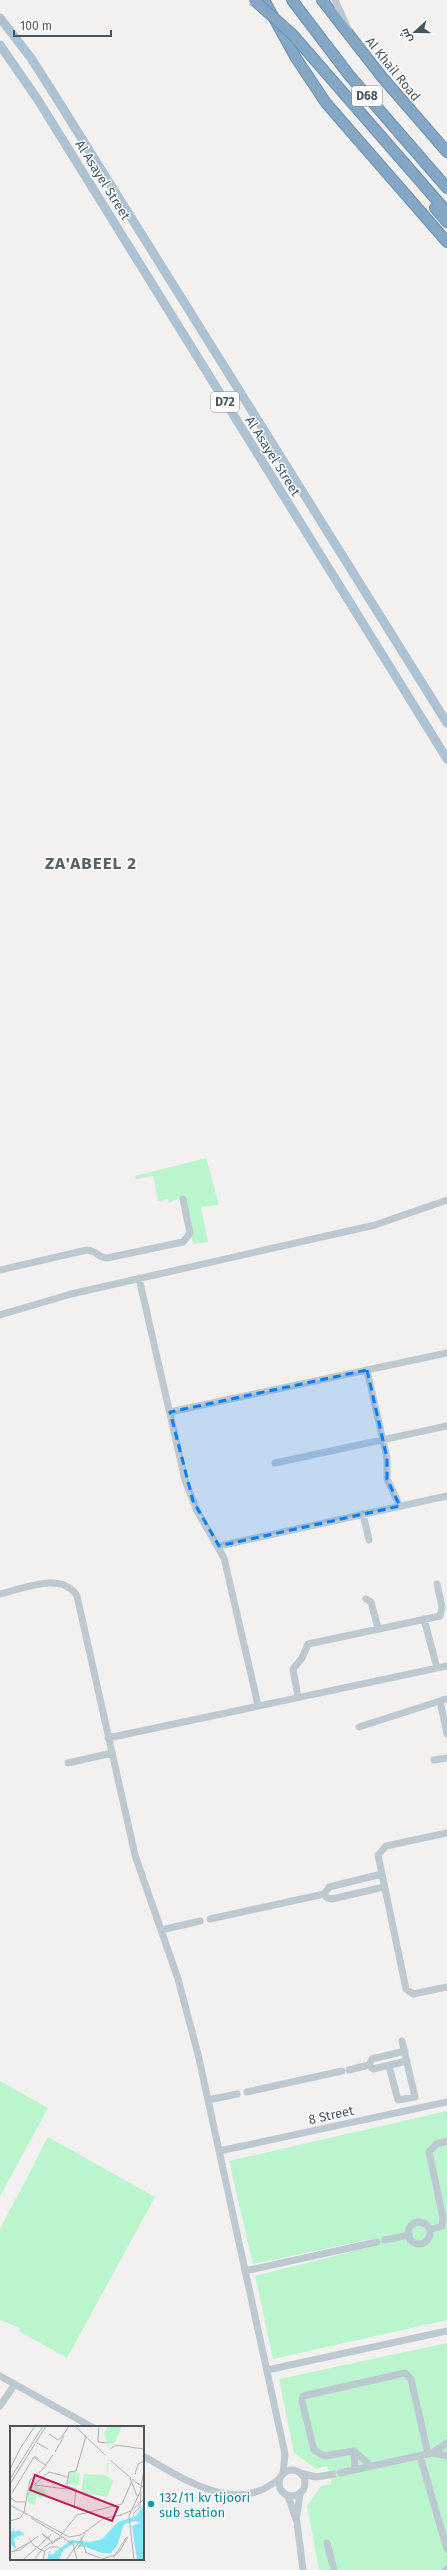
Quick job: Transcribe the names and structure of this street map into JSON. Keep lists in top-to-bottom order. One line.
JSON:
{"streets":{"highway":["Al Khail Road","D68"],"main road":["Al Asayel Street","D72"],"street":["8 Street"]},"districts":["ZA'ABEEL 2"],"places":["132/11 kv tijoori sub station"],"scale_bar":"100 m","north":"left"}
